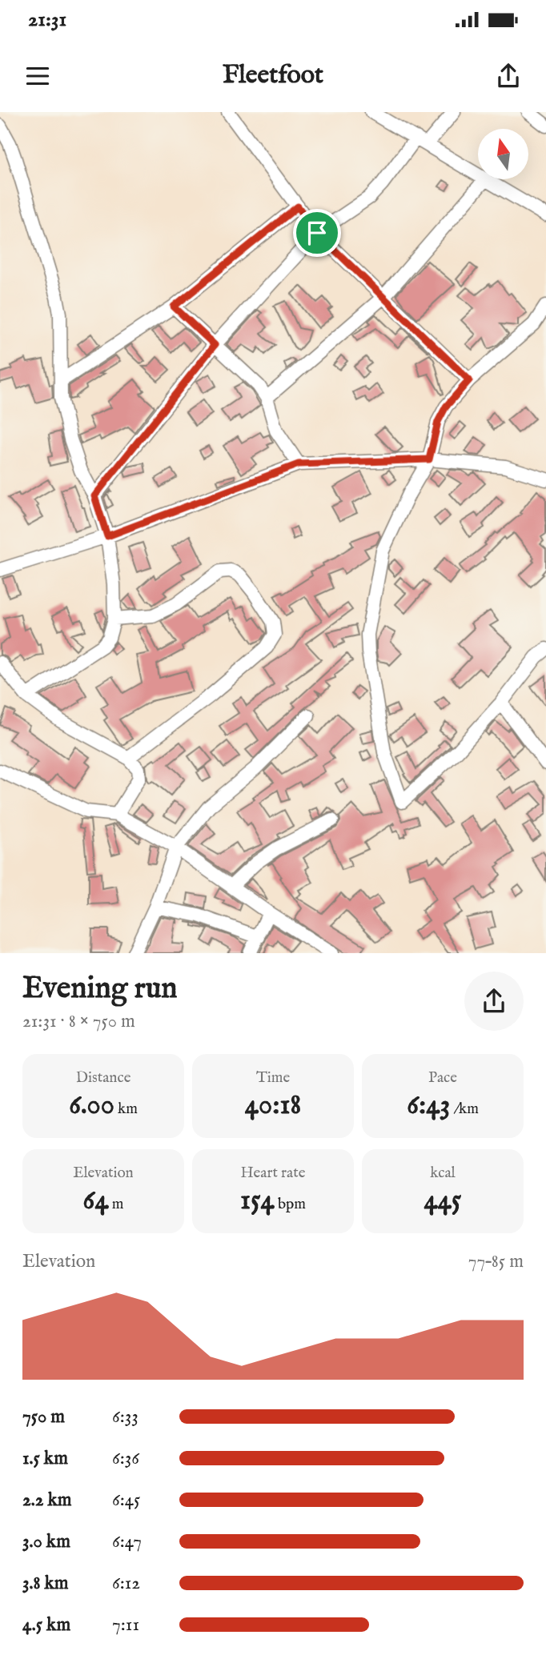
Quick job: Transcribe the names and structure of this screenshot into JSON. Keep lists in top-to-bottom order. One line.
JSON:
{"north":"top","page":{"status":"21:31","header":"Fleetfoot","heading":["Evening run","21:31 · 8 × 750 m"],"stats":[["Distance","6.00 km"],["Time","40:18"],["Pace","6:43 /km"],["Elevation","64 m"],["Heart rate","154 bpm"],["kcal","445"]],"chart":["Elevation","77–85 m"],"list":[{"name":"750 m","note":"6:33"},{"name":"1.5 km","note":"6:36"},{"name":"2.2 km","note":"6:45"},{"name":"3.0 km","note":"6:47"},{"name":"3.8 km","note":"6:12"},{"name":"4.5 km","note":"7:11"}]}}
